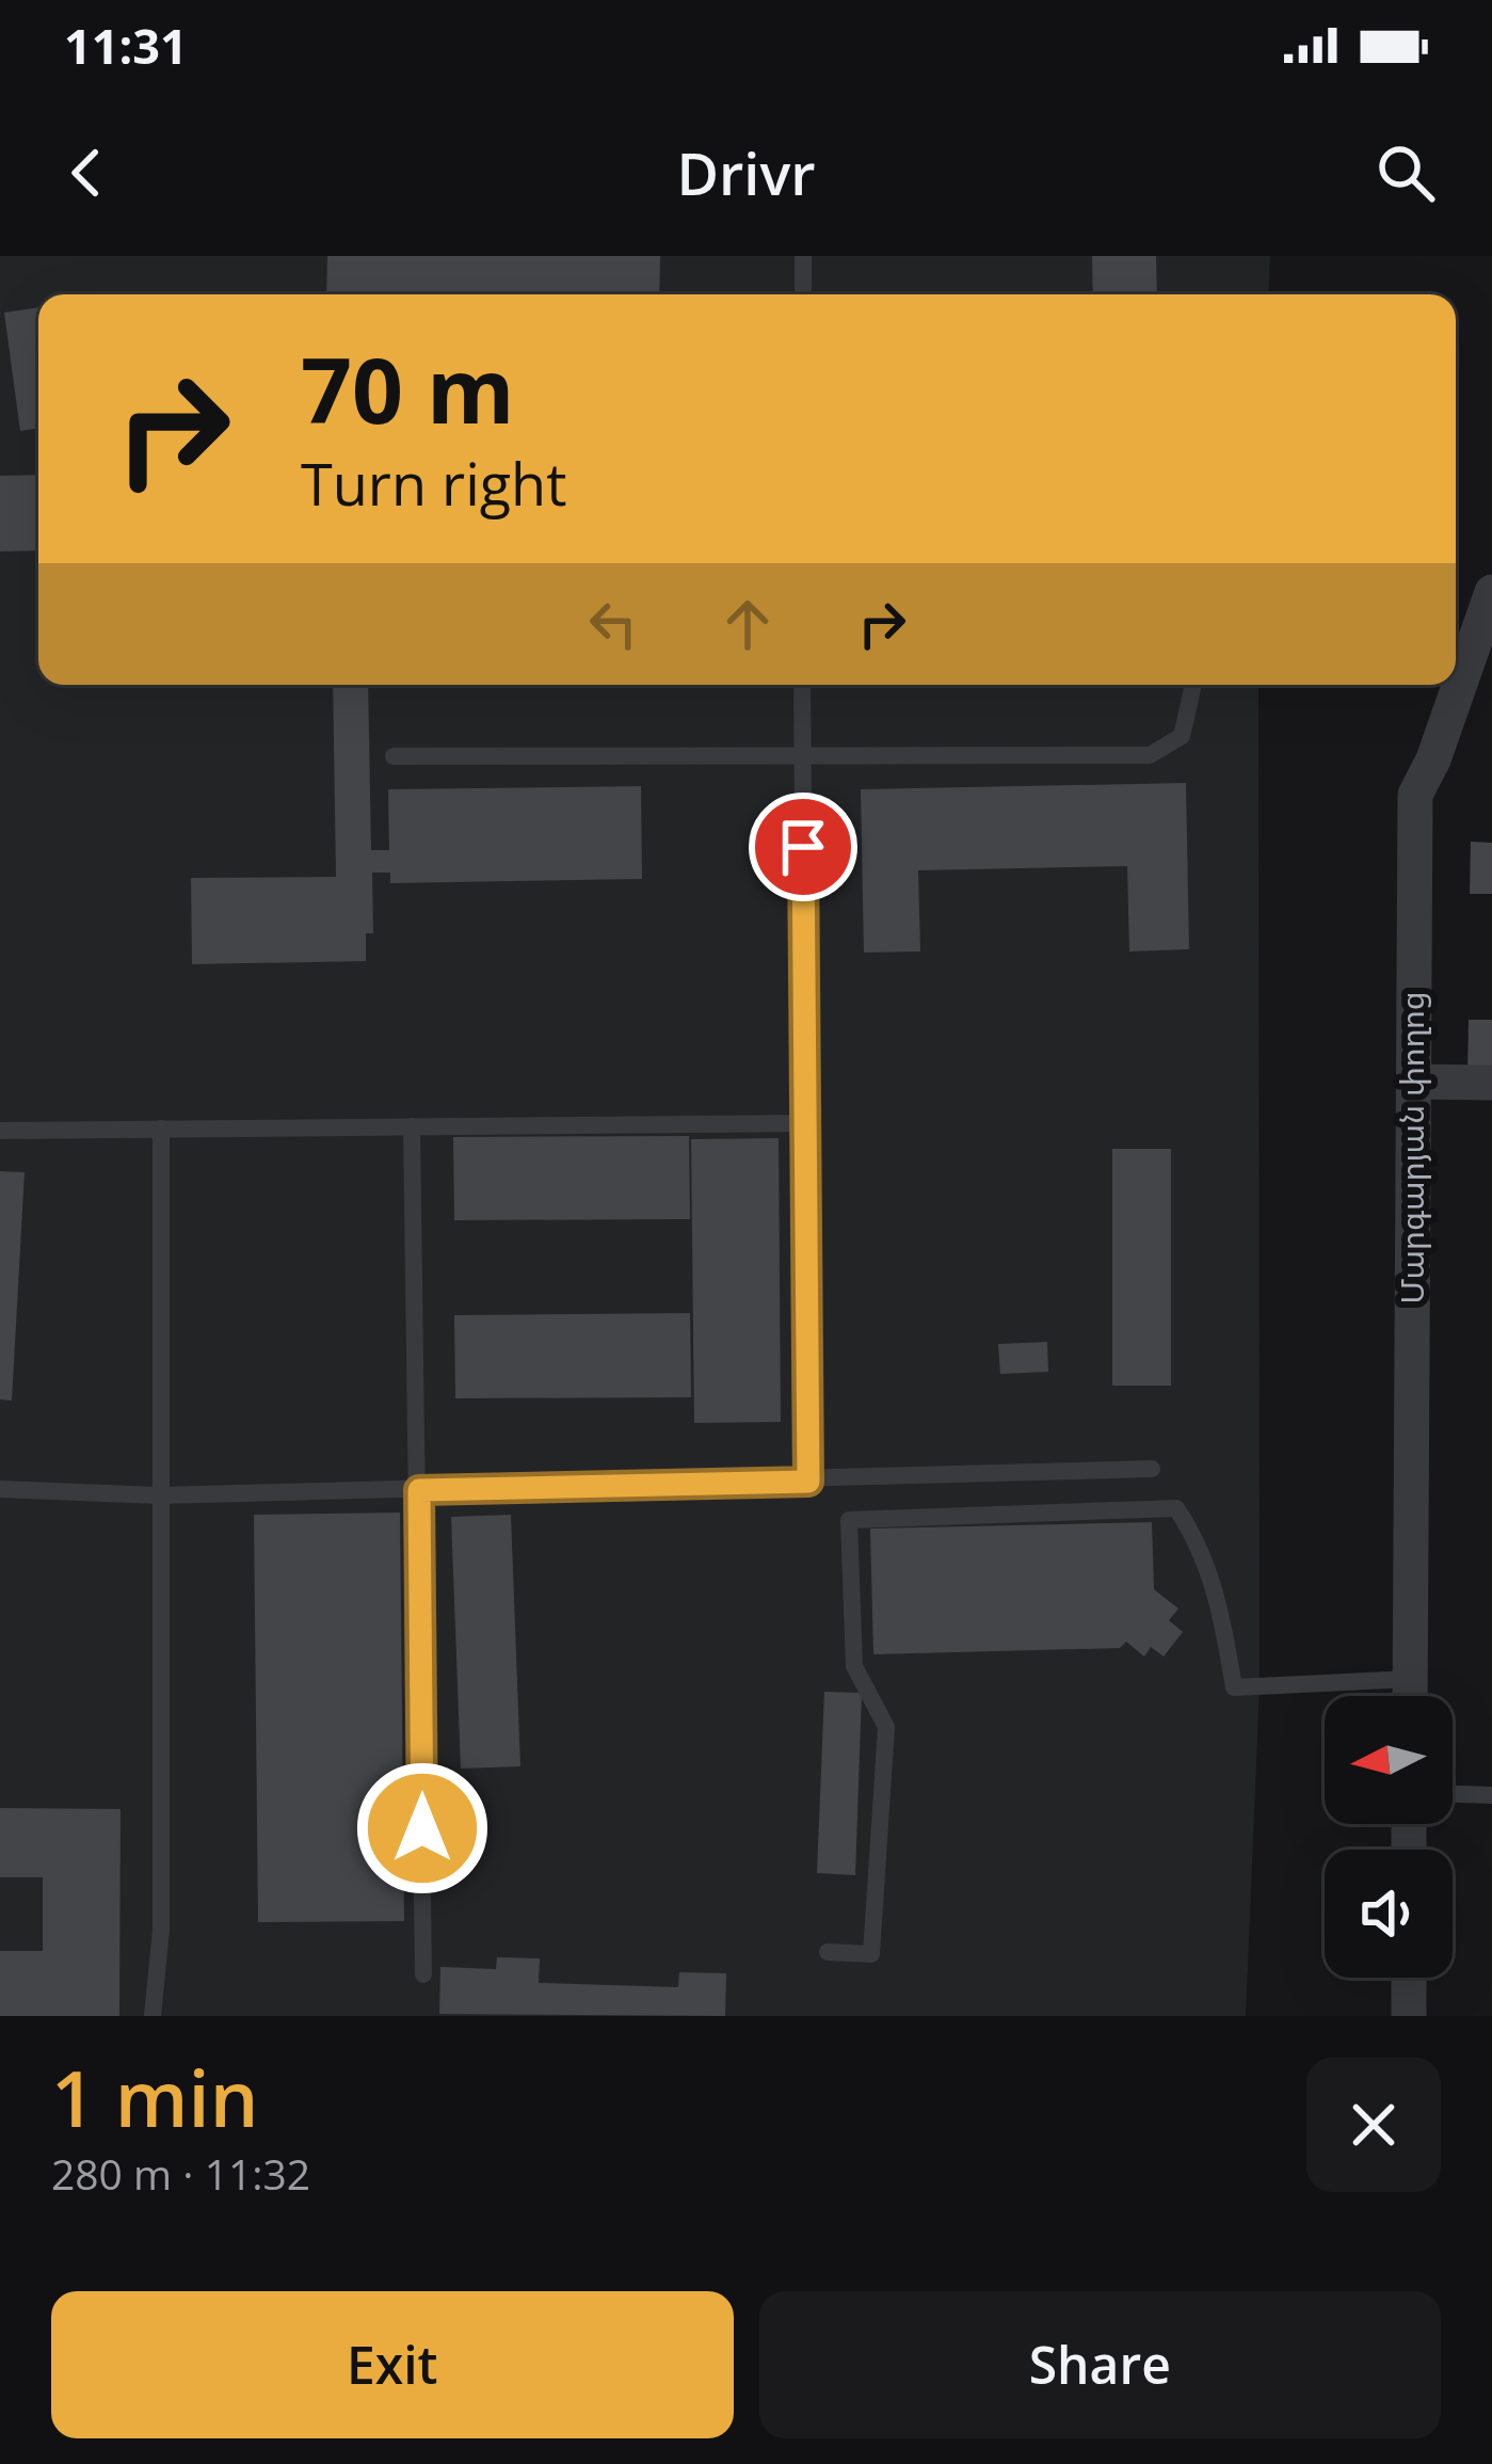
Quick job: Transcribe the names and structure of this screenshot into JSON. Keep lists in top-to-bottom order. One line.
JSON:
{"streets":{"street":["Մարգարյան փողոց"]},"north":"left","page":{"status":"11:31","header":"Drivr","turn":["70 m","Turn right"],"heading":["1 min","280 m · 11:32"],"buttons":["Exit","Share"]}}
